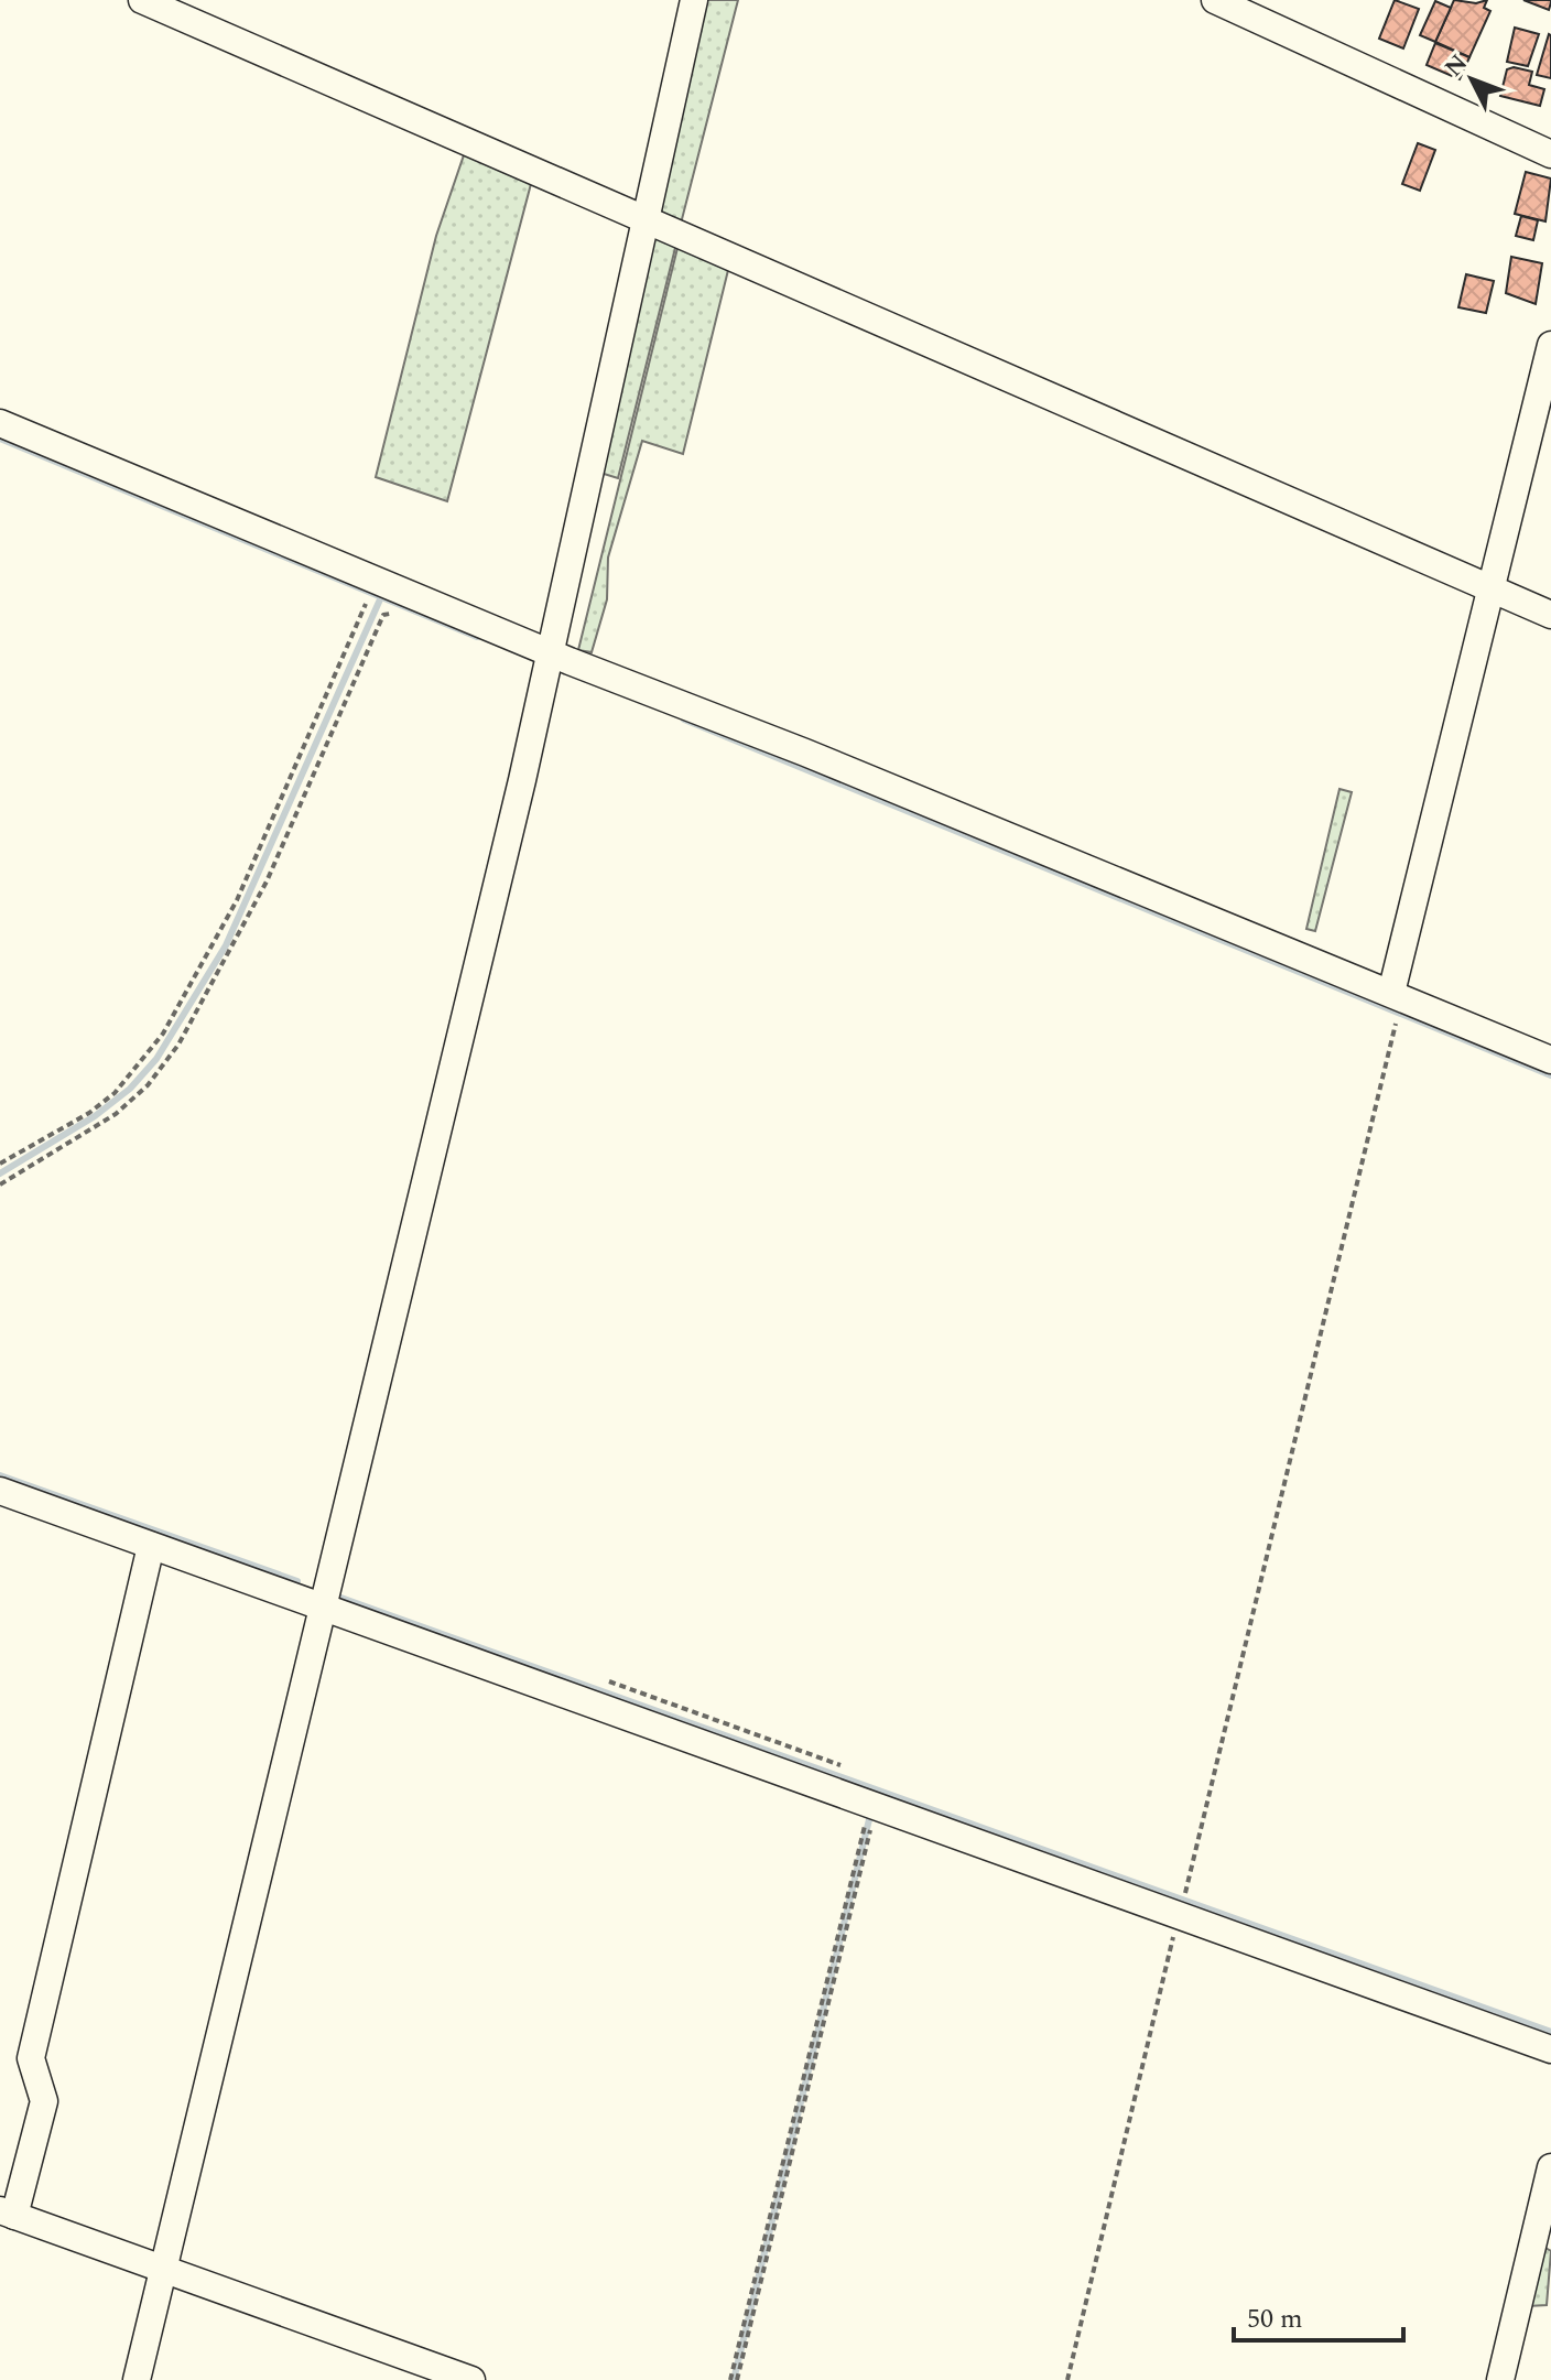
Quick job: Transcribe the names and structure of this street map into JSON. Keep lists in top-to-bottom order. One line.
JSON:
{"scale_bar":"50 m","north":"top left"}
